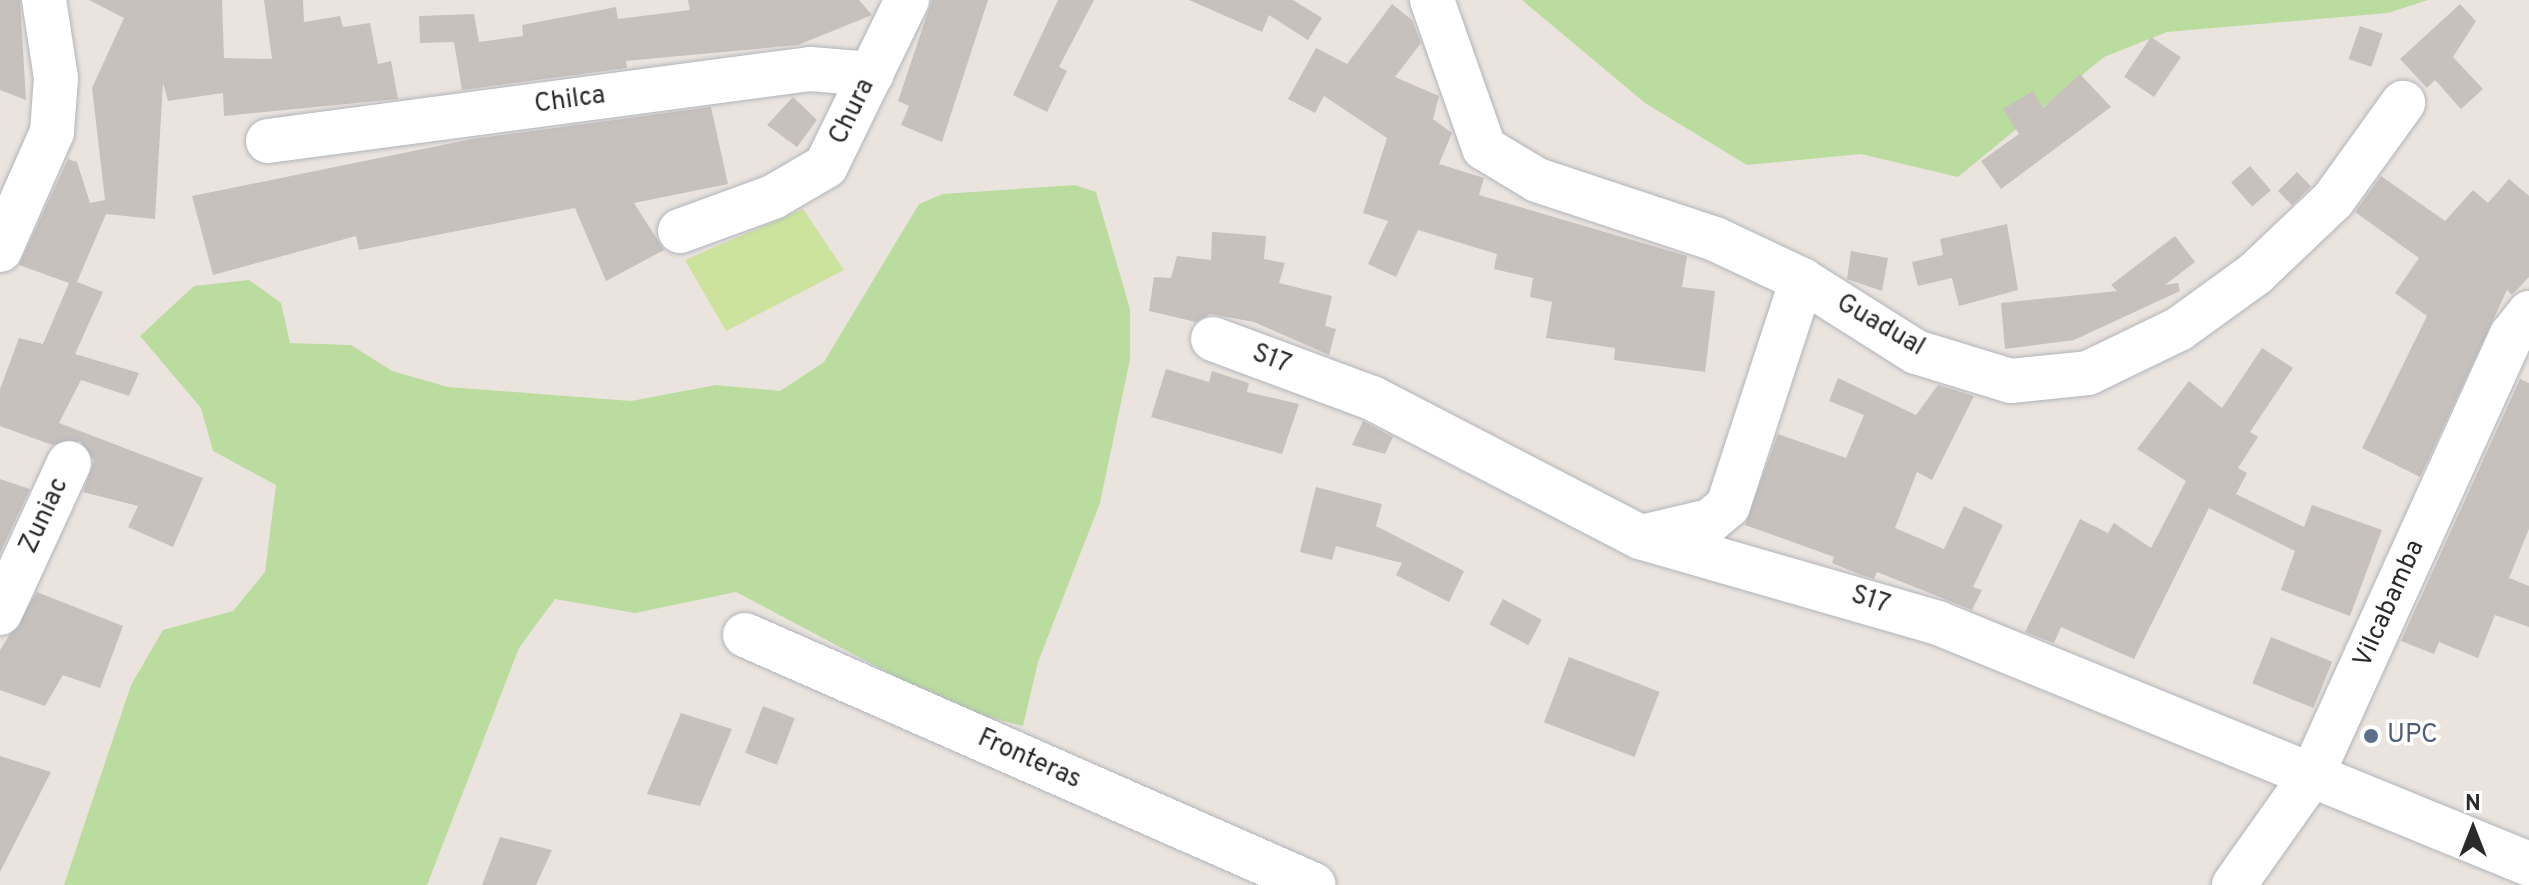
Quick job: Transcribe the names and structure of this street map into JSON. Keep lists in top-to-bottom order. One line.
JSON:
{"streets":{"street":["Chilca","Chura","Guadual","S17","Zuniac","Vilcabamba","Fronteras"]},"crossings":[["Chilca","Chura"],["S17","Vilcabamba"]],"places":["UPC"],"north":"top"}
